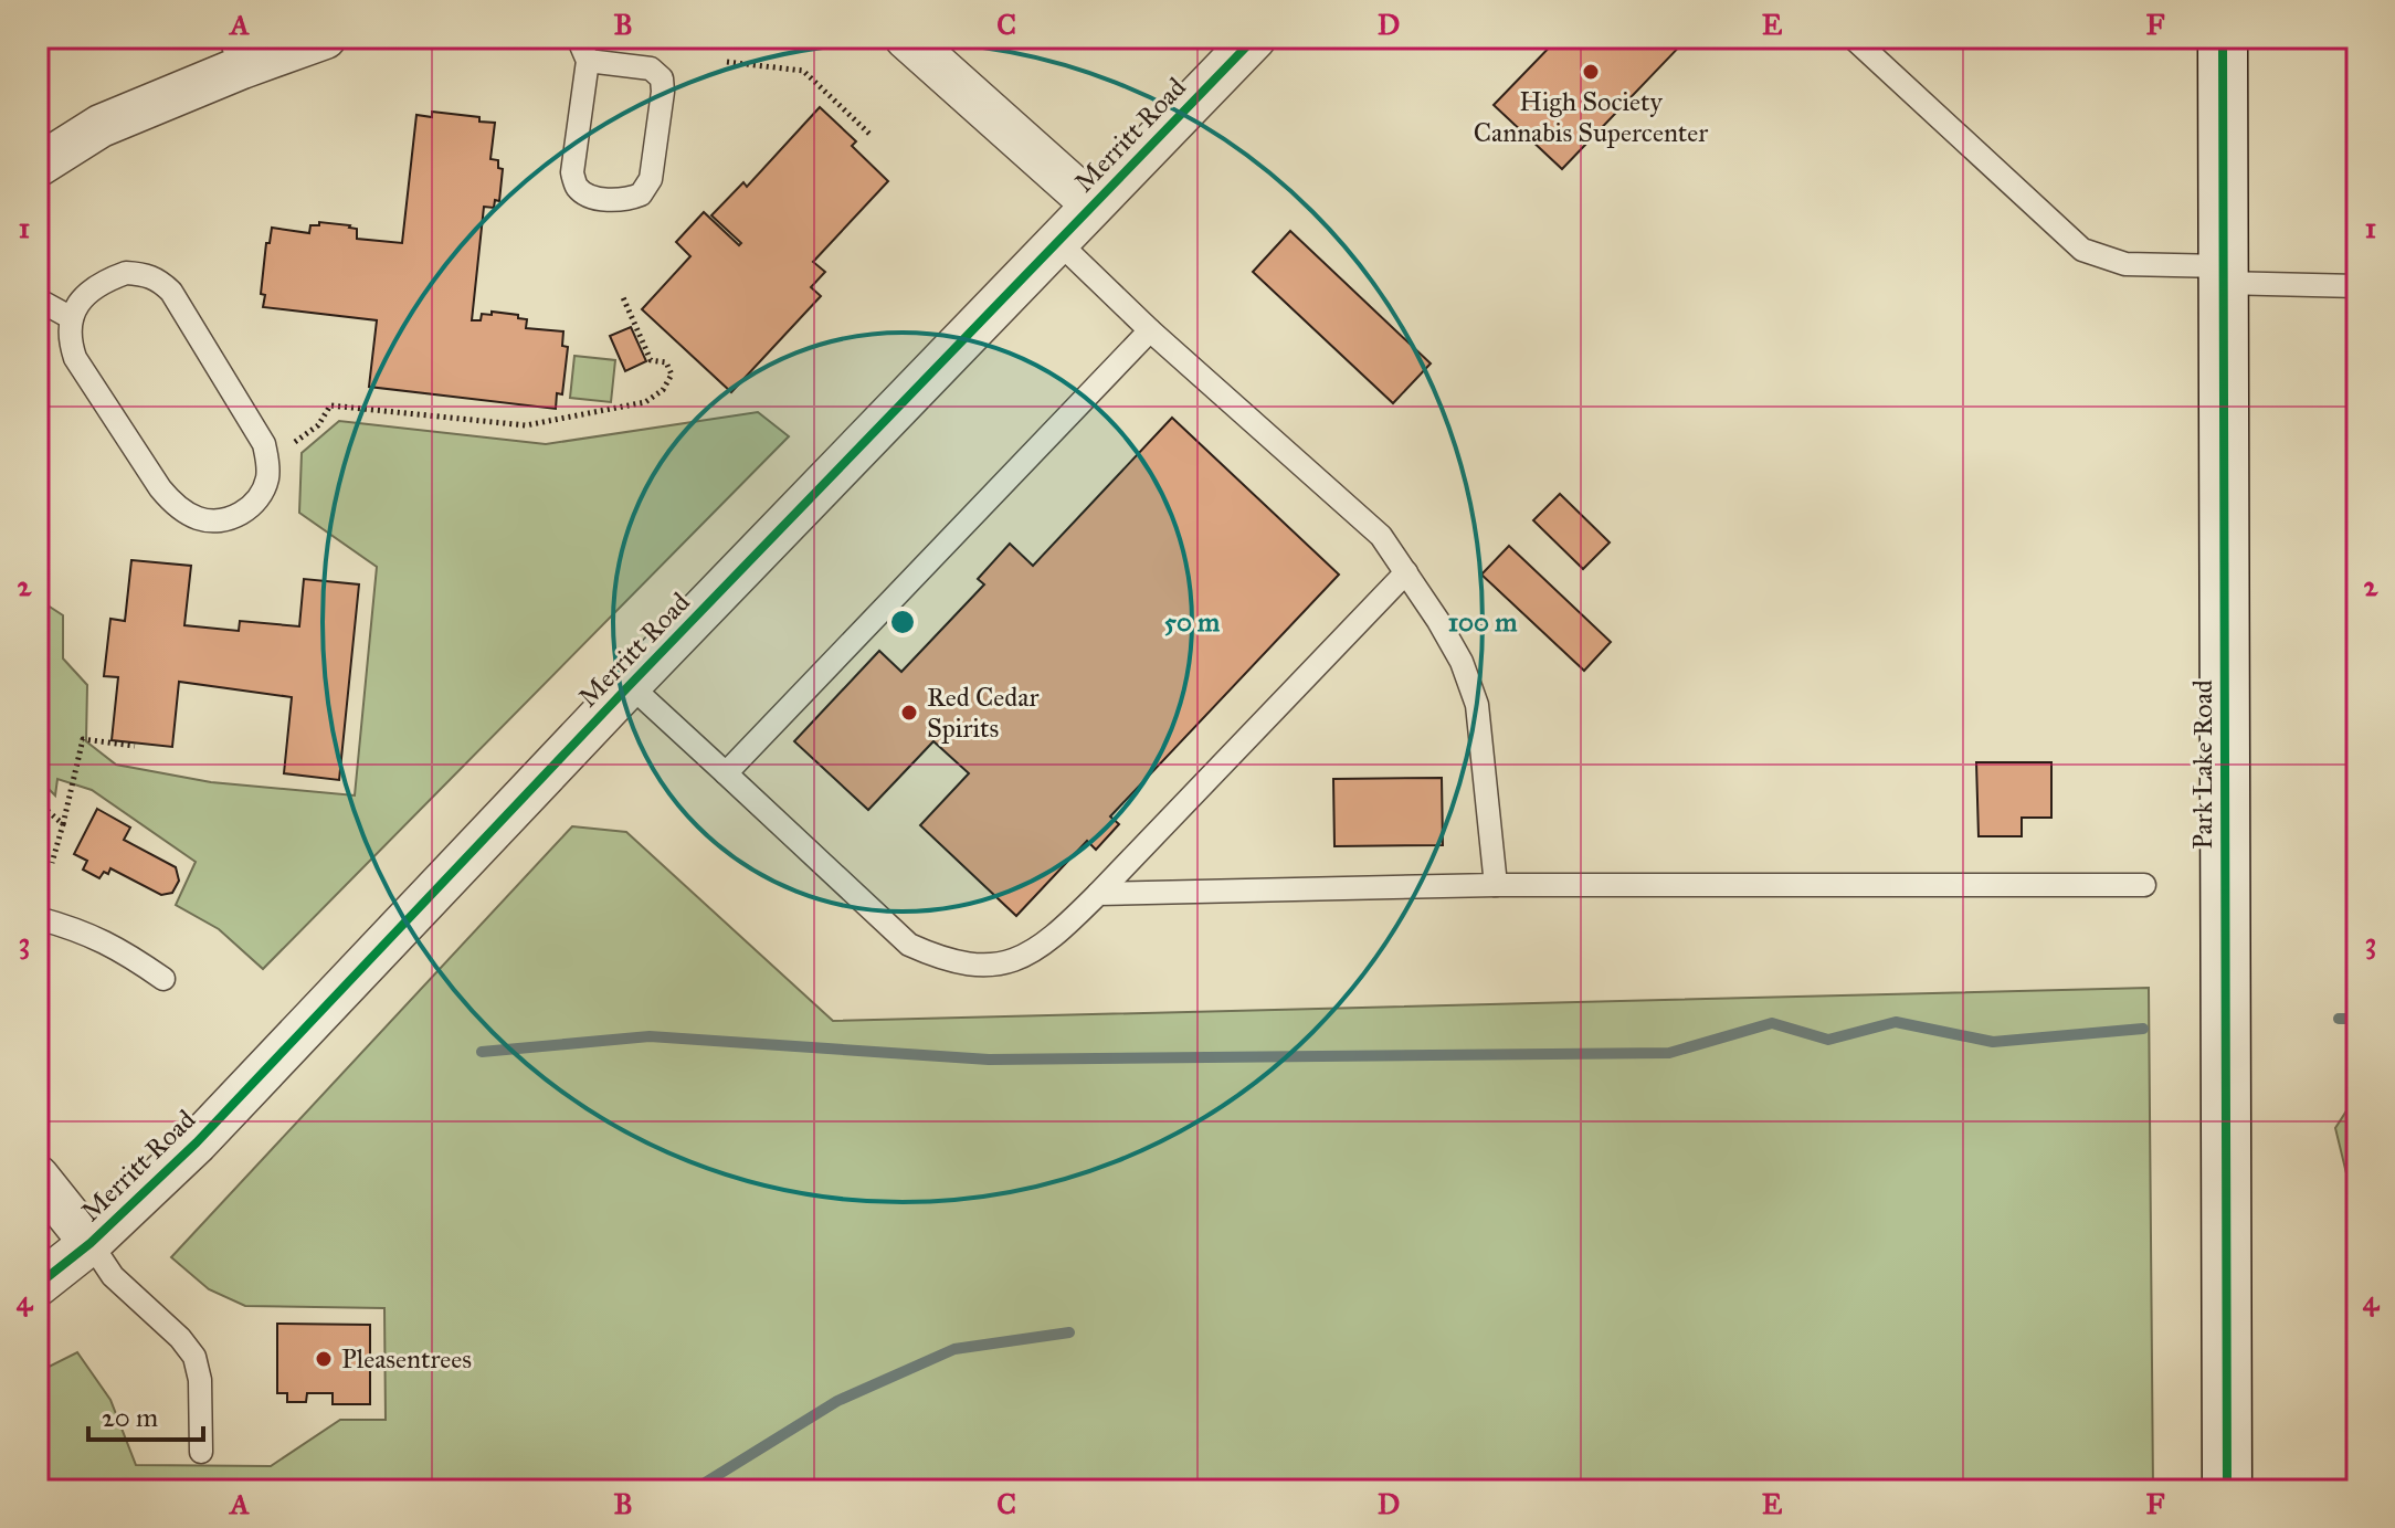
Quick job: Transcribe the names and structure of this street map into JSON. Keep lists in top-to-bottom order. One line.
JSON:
{"streets":{"street":["Merritt Road","Park Lake Road"]},"places":["High Society Cannabis Supercenter","Red Cedar Spirits","Pleasentrees"],"scale_bar":"20 m","grid":{"columns":["A","B","C","D","E","F"],"rows":["1","2","3","4"]},"rings":["50 m","100 m"]}
